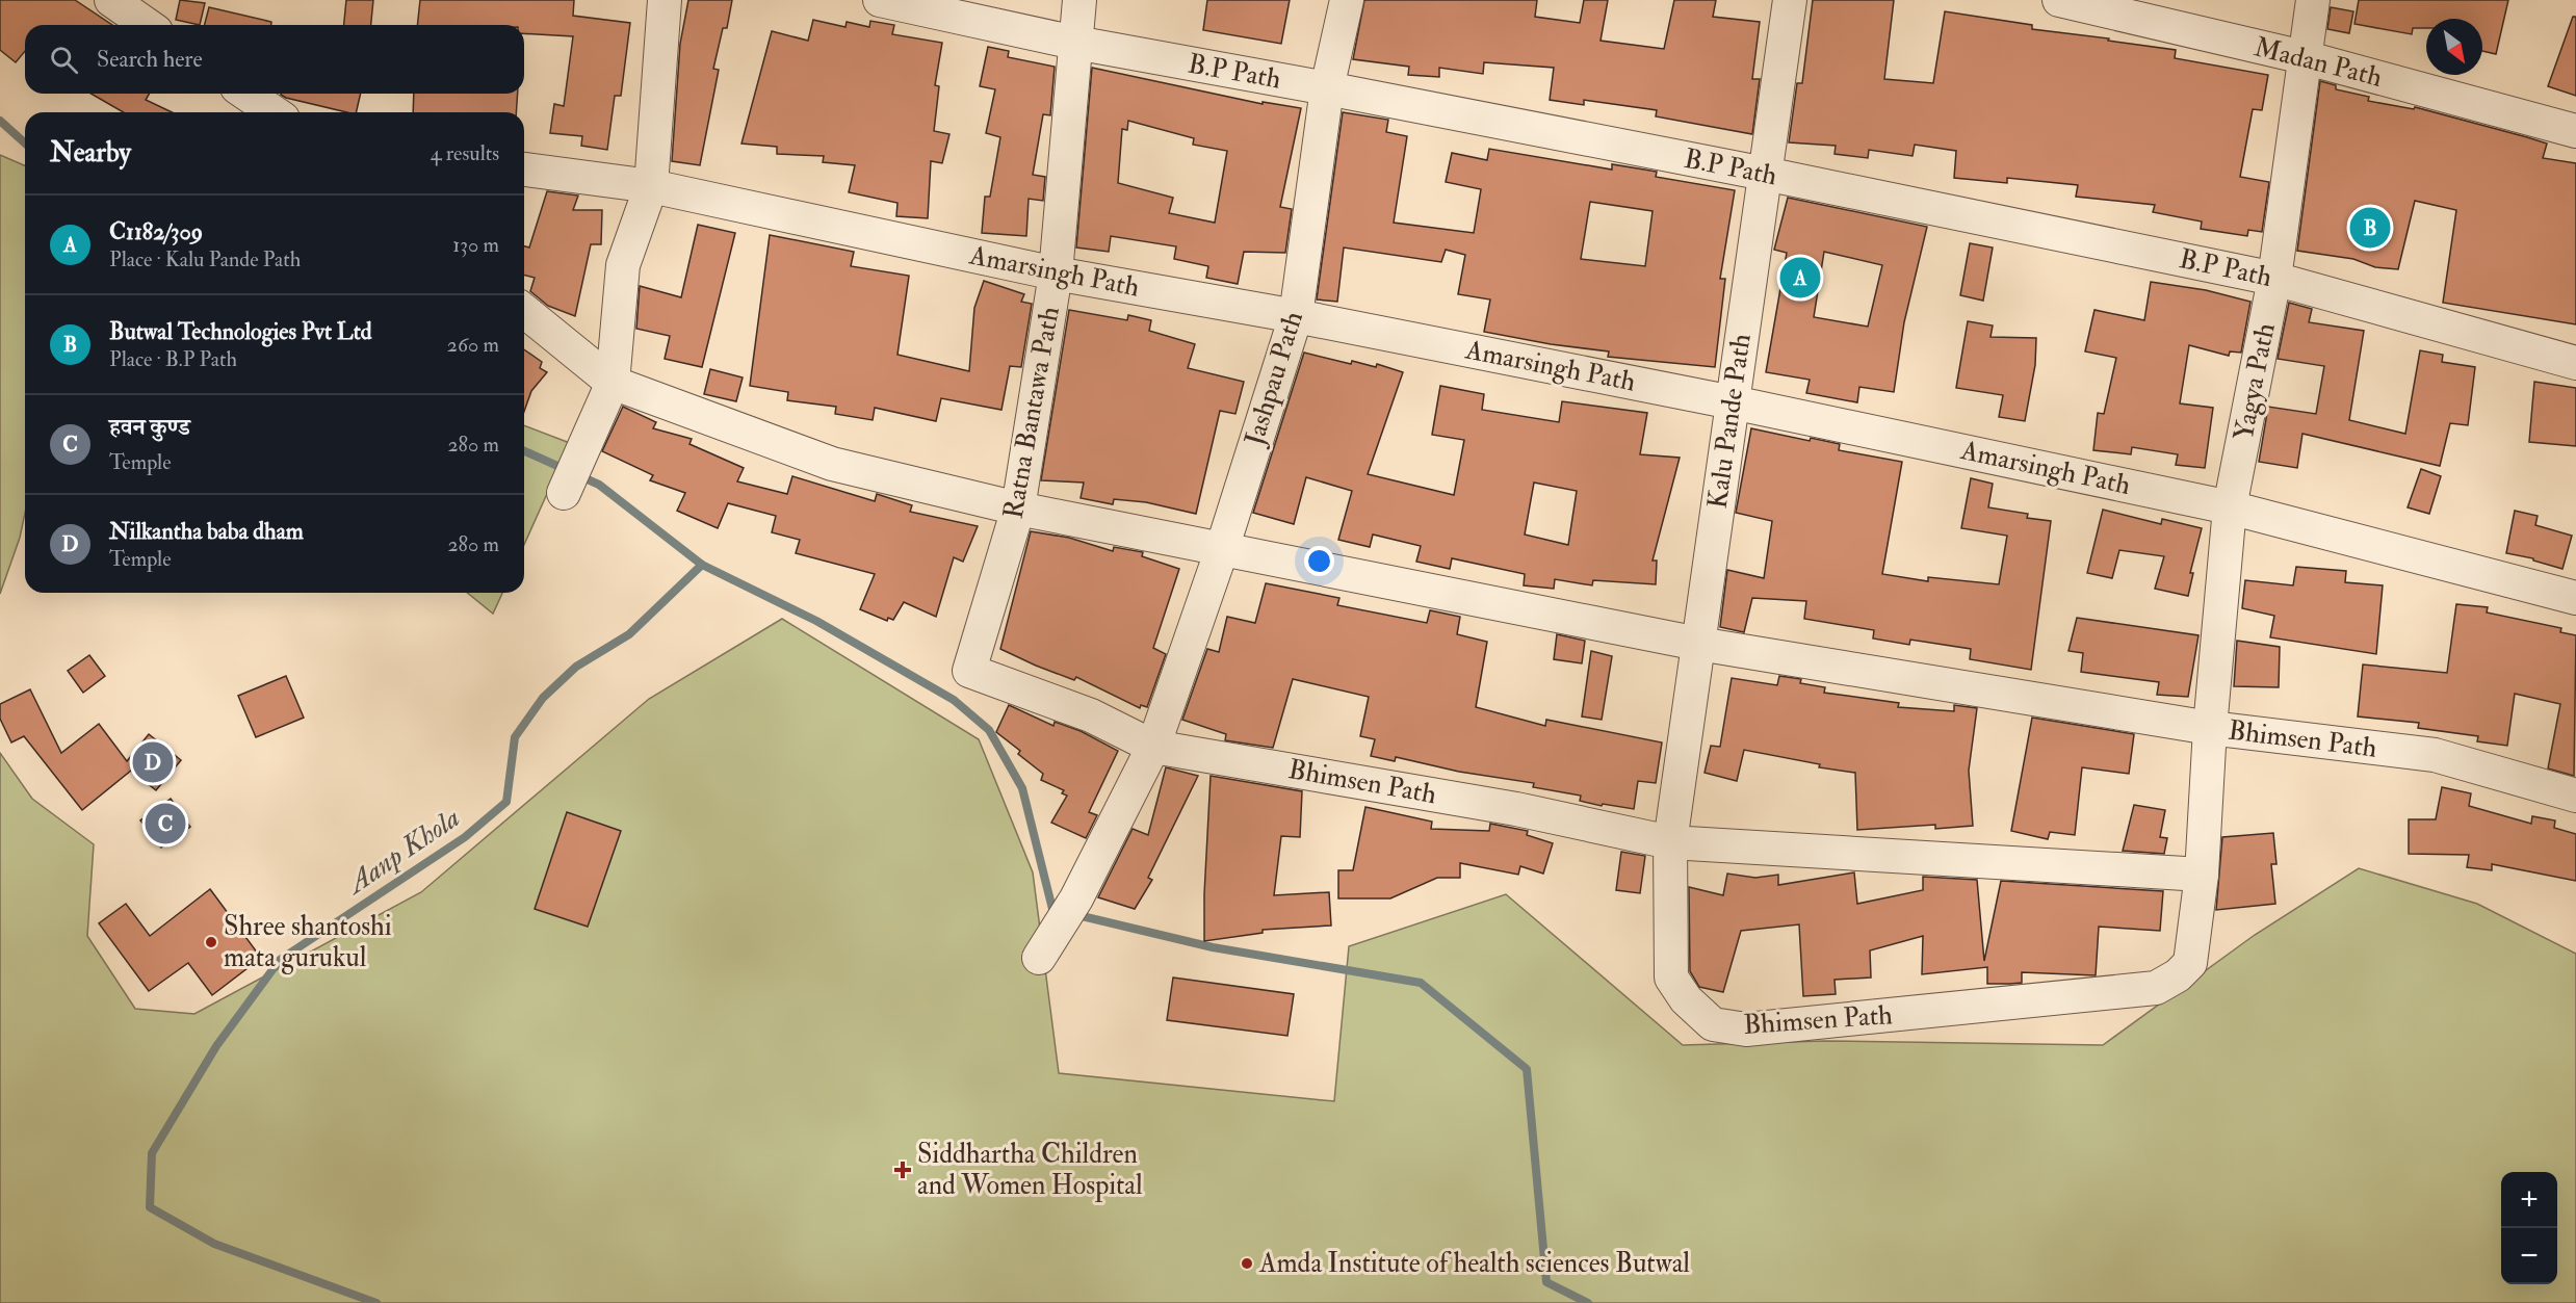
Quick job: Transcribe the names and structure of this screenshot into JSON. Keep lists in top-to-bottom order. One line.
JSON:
{"streets":{"street":["Madan Path","B.P Path","Amarsingh Path","Jashpau Path","Yagya Path","Ratna Bantawa Path","Kalu Pande Path","Bhimsen Path"]},"crossings":[["Madan Path","Yagya Path"],["B.P Path","Jashpau Path"],["B.P Path","Yagya Path"],["B.P Path","Ratna Bantawa Path"],["B.P Path","Kalu Pande Path"],["Amarsingh Path","Jashpau Path"],["Amarsingh Path","Yagya Path"],["Amarsingh Path","Ratna Bantawa Path"],["Amarsingh Path","Kalu Pande Path"],["Jashpau Path","Bhimsen Path"],["Yagya Path","Bhimsen Path"],["Ratna Bantawa Path","Bhimsen Path"],["Kalu Pande Path","Bhimsen Path"]],"water":["Aanp Khola"],"places":{"other":["Shree shantoshi mata gurukul","Amda Institute of health sciences Butwal"],"health":["Siddhartha Children and Women Hospital"]},"north":"bottom right","page":{"search":"Search here","heading":["Nearby","4 results"],"list":[{"mark":"A","name":"C1182/309","note":"Place · Kalu Pande Path","value":"130 m"},{"mark":"B","name":"Butwal Technologies Pvt Ltd","note":"Place · B.P Path","value":"260 m"},{"mark":"C","name":"हवन कुण्ड","note":"Temple","value":"280 m"},{"mark":"D","name":"Nilkantha baba dham","note":"Temple","value":"280 m"}],"pins":["B","A","D","C"],"map_buttons":["+","−"]}}
